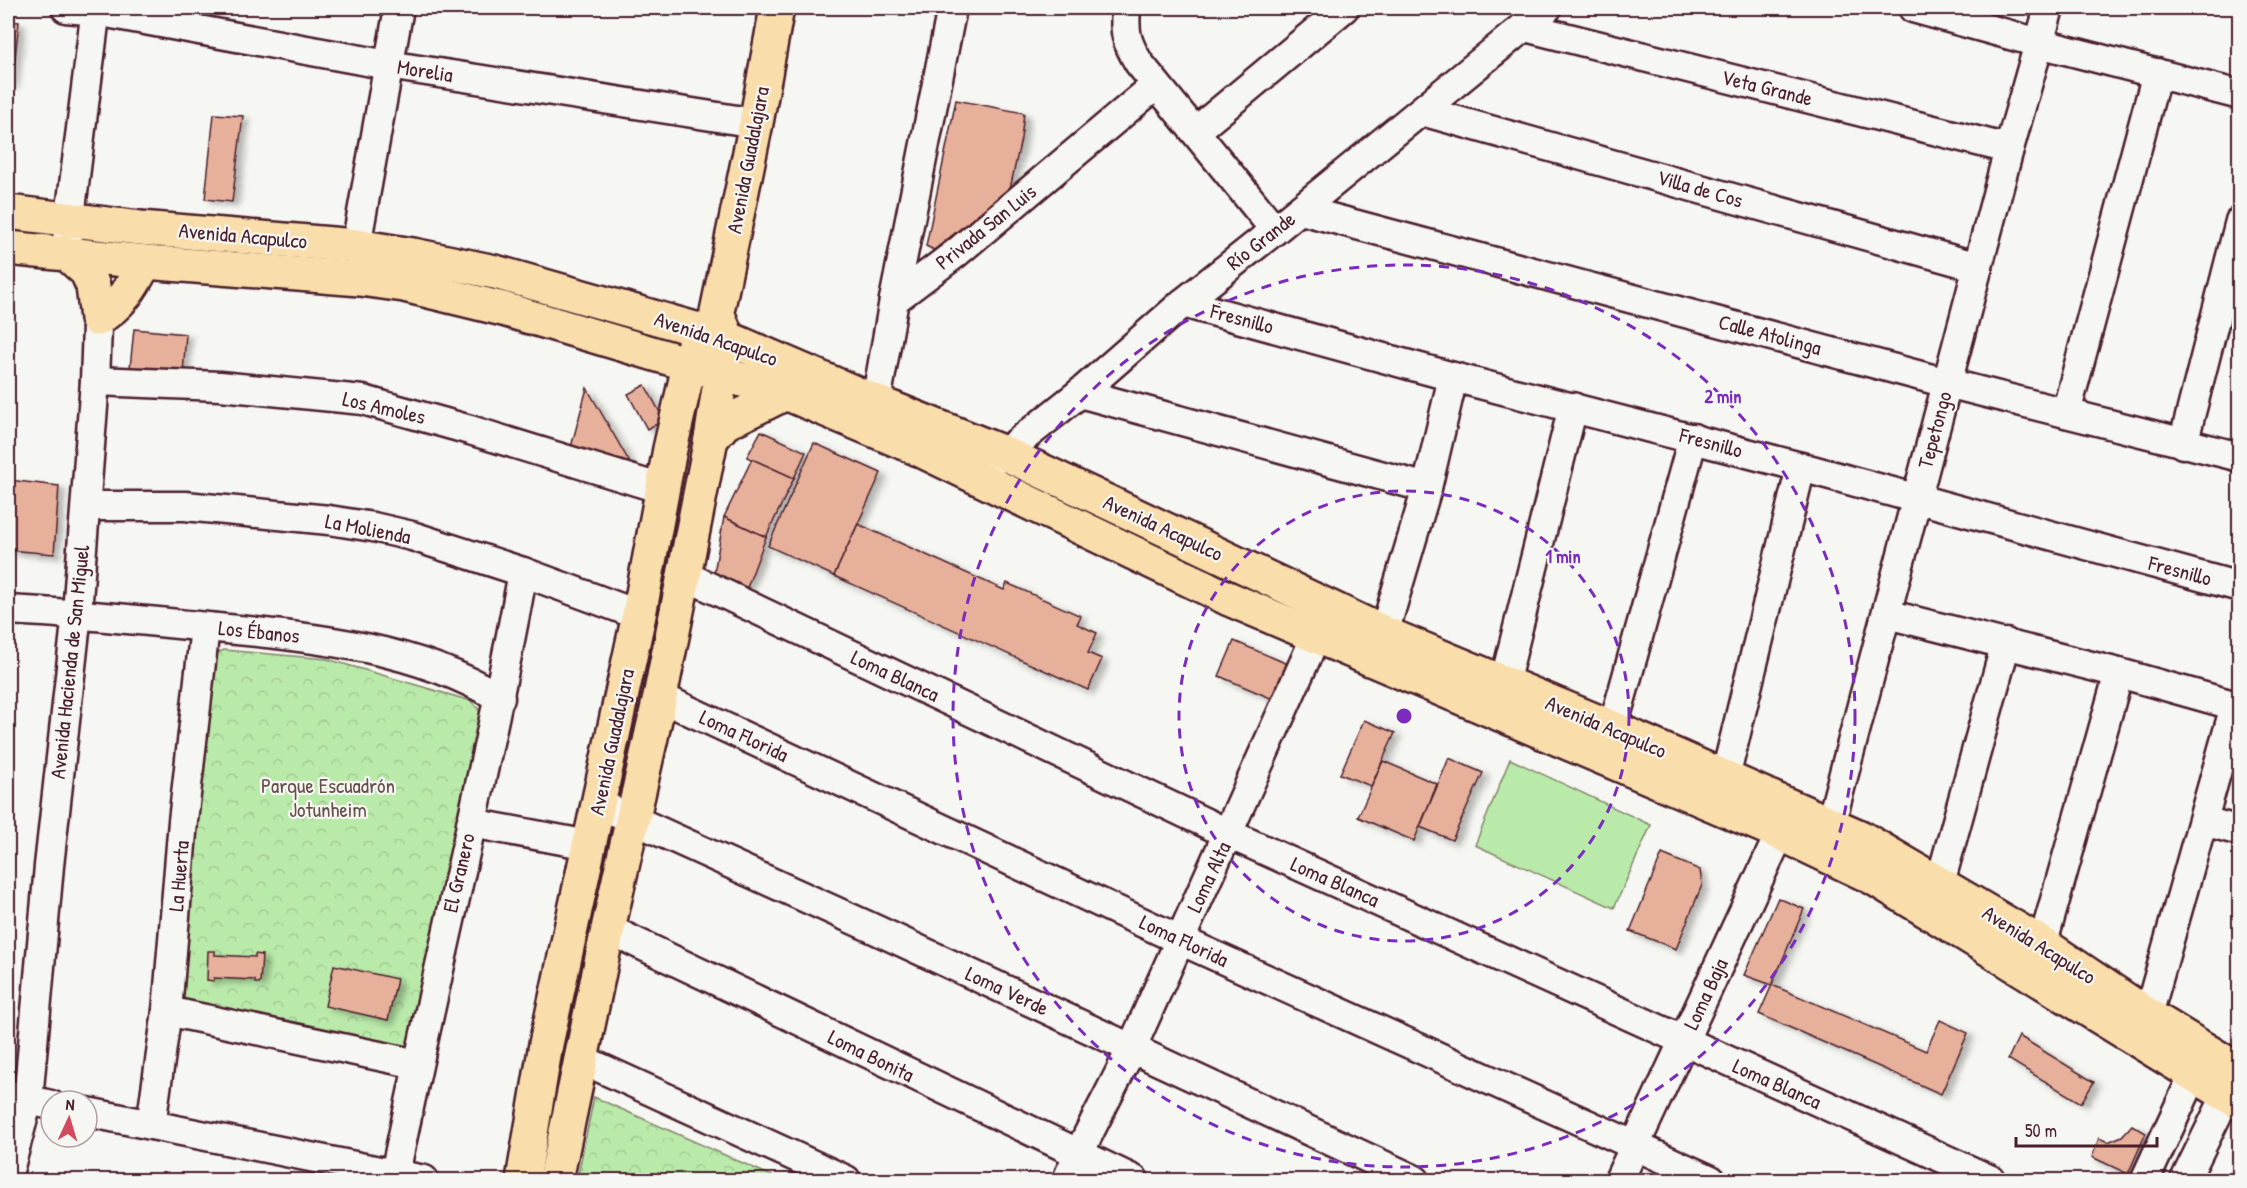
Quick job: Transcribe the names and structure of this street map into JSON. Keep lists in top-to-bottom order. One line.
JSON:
{"streets":{"main road":["Avenida Guadalajara","Avenida Acapulco"],"street":["Morelia","Veta Grande","Villa de Cos","Privada San Luis","Río Grande","Fresnillo","Calle Atolinga","Los Amoles","Tepetongo","La Molienda","Los Ébanos","Avenida Hacienda de San Miguel","Loma Blanca","Loma Florida","El Granero","La Huerta","Loma Alta","Loma Verde","Loma Baja","Loma Bonita"]},"crossings":[["Morelia","Avenida Guadalajara"],["Veta Grande","Río Grande"],["Veta Grande","Tepetongo"],["Avenida Guadalajara","Avenida Acapulco"],["Avenida Guadalajara","Los Amoles"],["Avenida Guadalajara","La Molienda"],["Avenida Guadalajara","Loma Blanca"],["Avenida Guadalajara","Loma Florida"],["Avenida Guadalajara","Loma Verde"],["Avenida Guadalajara","Loma Bonita"],["Villa de Cos","Río Grande"],["Villa de Cos","Tepetongo"],["Avenida Acapulco","Río Grande"],["Avenida Acapulco","Tepetongo"],["Avenida Acapulco","Avenida Hacienda de San Miguel"],["Avenida Acapulco","Loma Alta"],["Avenida Acapulco","Loma Baja"],["Río Grande","Fresnillo"],["Río Grande","Calle Atolinga"],["Fresnillo","Tepetongo"],["Calle Atolinga","Tepetongo"],["Los Amoles","Avenida Hacienda de San Miguel"],["La Molienda","Avenida Hacienda de San Miguel"],["La Molienda","El Granero"],["Los Ébanos","Avenida Hacienda de San Miguel"],["Los Ébanos","El Granero"],["Los Ébanos","La Huerta"],["Loma Blanca","Loma Alta"],["Loma Blanca","Loma Baja"],["Loma Florida","Loma Alta"],["Loma Florida","Loma Baja"],["Loma Alta","Loma Verde"],["Loma Alta","Loma Bonita"]],"parks":["Parque Escuadrón Jotunheim"],"scale_bar":"50 m","north":"top","rings":["2 min","1 min"]}
